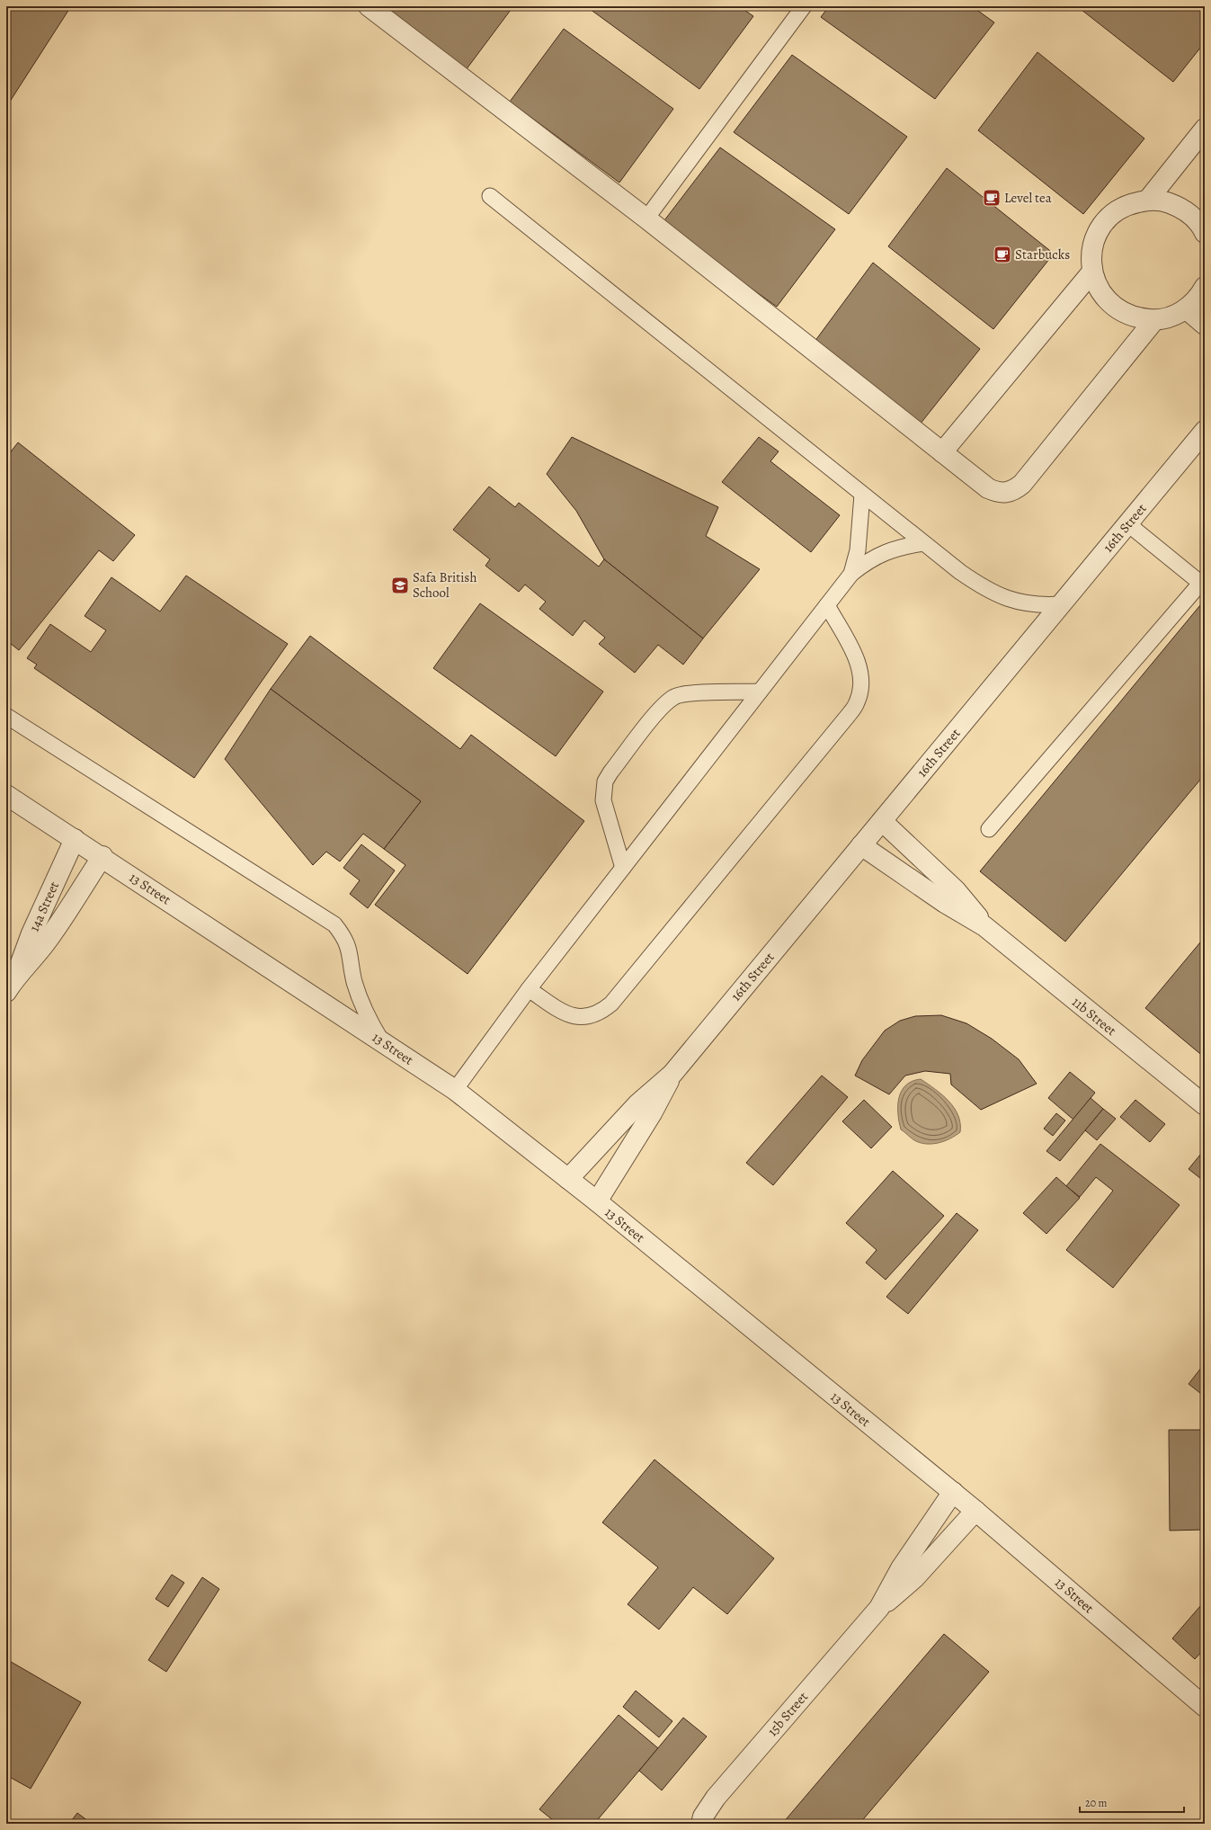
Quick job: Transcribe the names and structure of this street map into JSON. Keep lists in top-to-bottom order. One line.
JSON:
{"streets":{"street":["16th Street","13 Street","14a Street","11b Street","15b Street"]},"crossings":[["16th Street","13 Street"],["16th Street","11b Street"],["13 Street","14a Street"],["13 Street","15b Street"]],"places":{"cafe":["Level tea","Starbucks"],"school or university":["Safa British School"]},"scale_bar":"20 m"}
